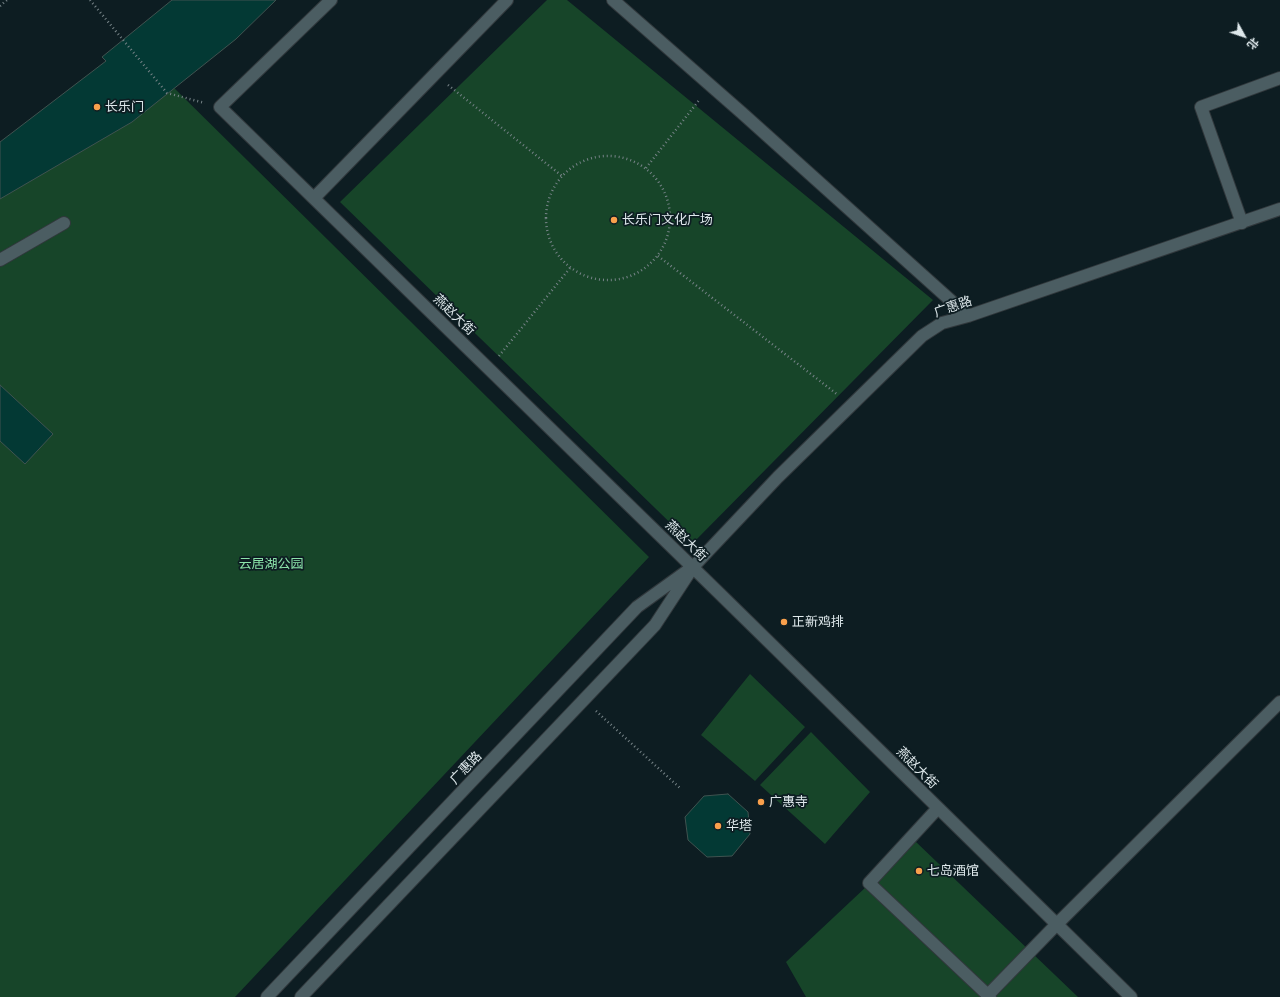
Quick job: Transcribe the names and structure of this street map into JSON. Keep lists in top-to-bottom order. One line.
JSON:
{"streets":{"street":["广惠路","燕赵大街"]},"crossings":[["广惠路","燕赵大街"]],"parks":["云居湖公园"],"places":["长乐门","长乐门文化广场","正新鸡排","广惠寺","华塔","七岛酒馆"],"north":"bottom right"}
